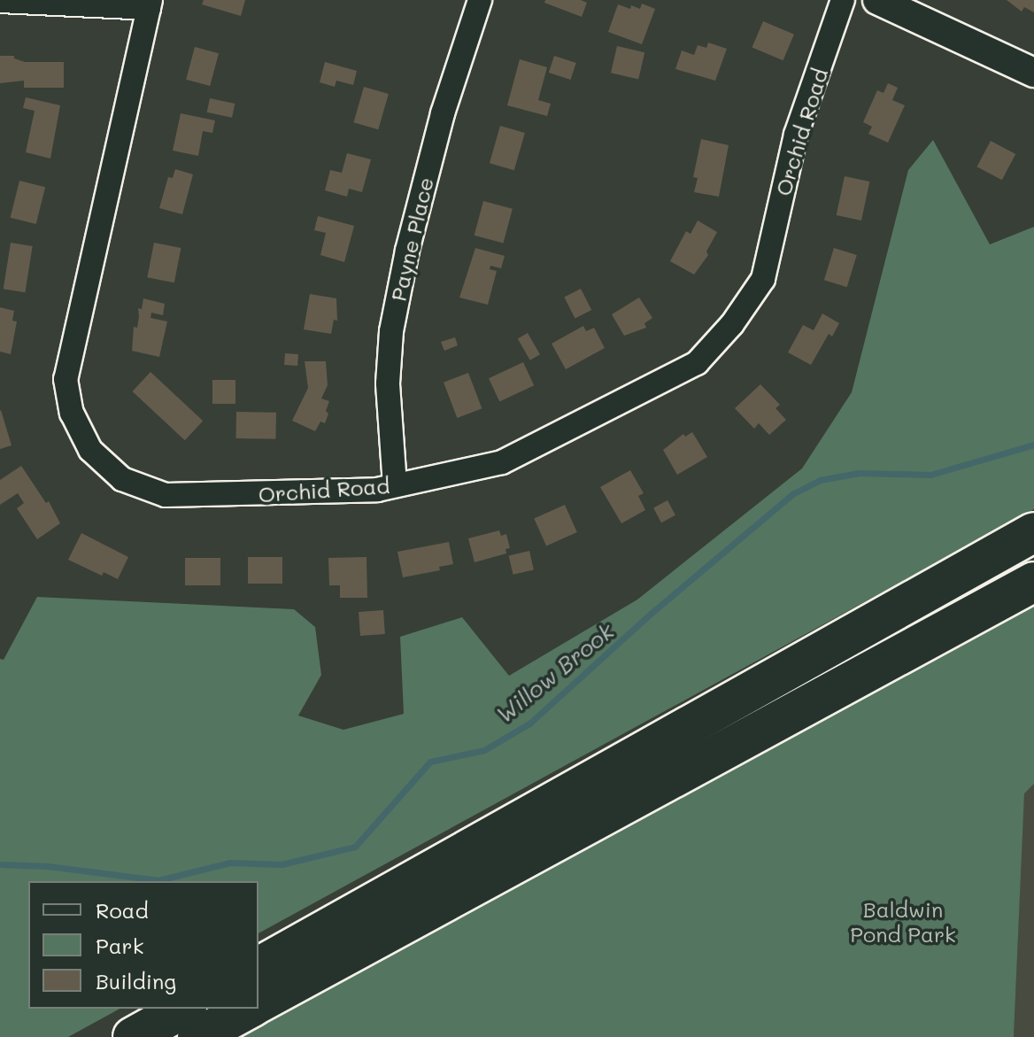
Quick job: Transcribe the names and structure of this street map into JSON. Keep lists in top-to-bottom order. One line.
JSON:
{"streets":{"street":["Orchid Road","Payne Place"]},"crossings":[["Orchid Road","Payne Place"]],"water":["Willow Brook"],"parks":["Baldwin Pond Park"],"legend":["Road","Park","Building"]}
